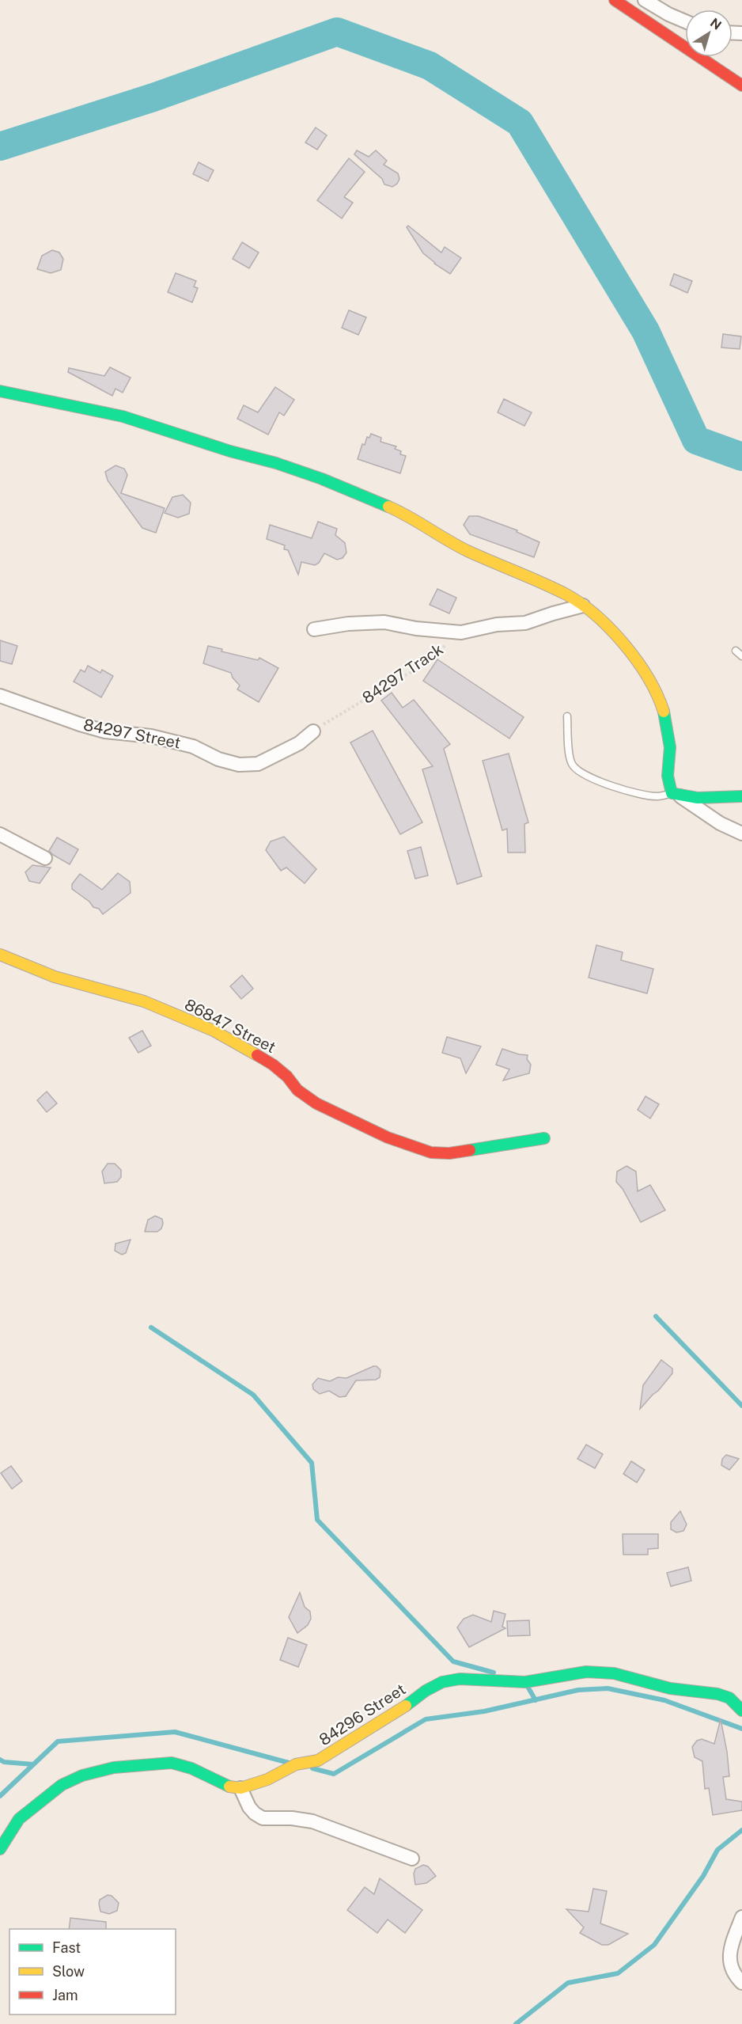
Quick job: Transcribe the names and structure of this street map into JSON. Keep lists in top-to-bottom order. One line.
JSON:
{"streets":{"street":["84297 Street","86847 Street","84296 Street"],"path":["84297 Track"]},"crossings":[["84297 Track","84297 Street"]],"legend":["Fast","Slow","Jam"],"north":"top right"}
